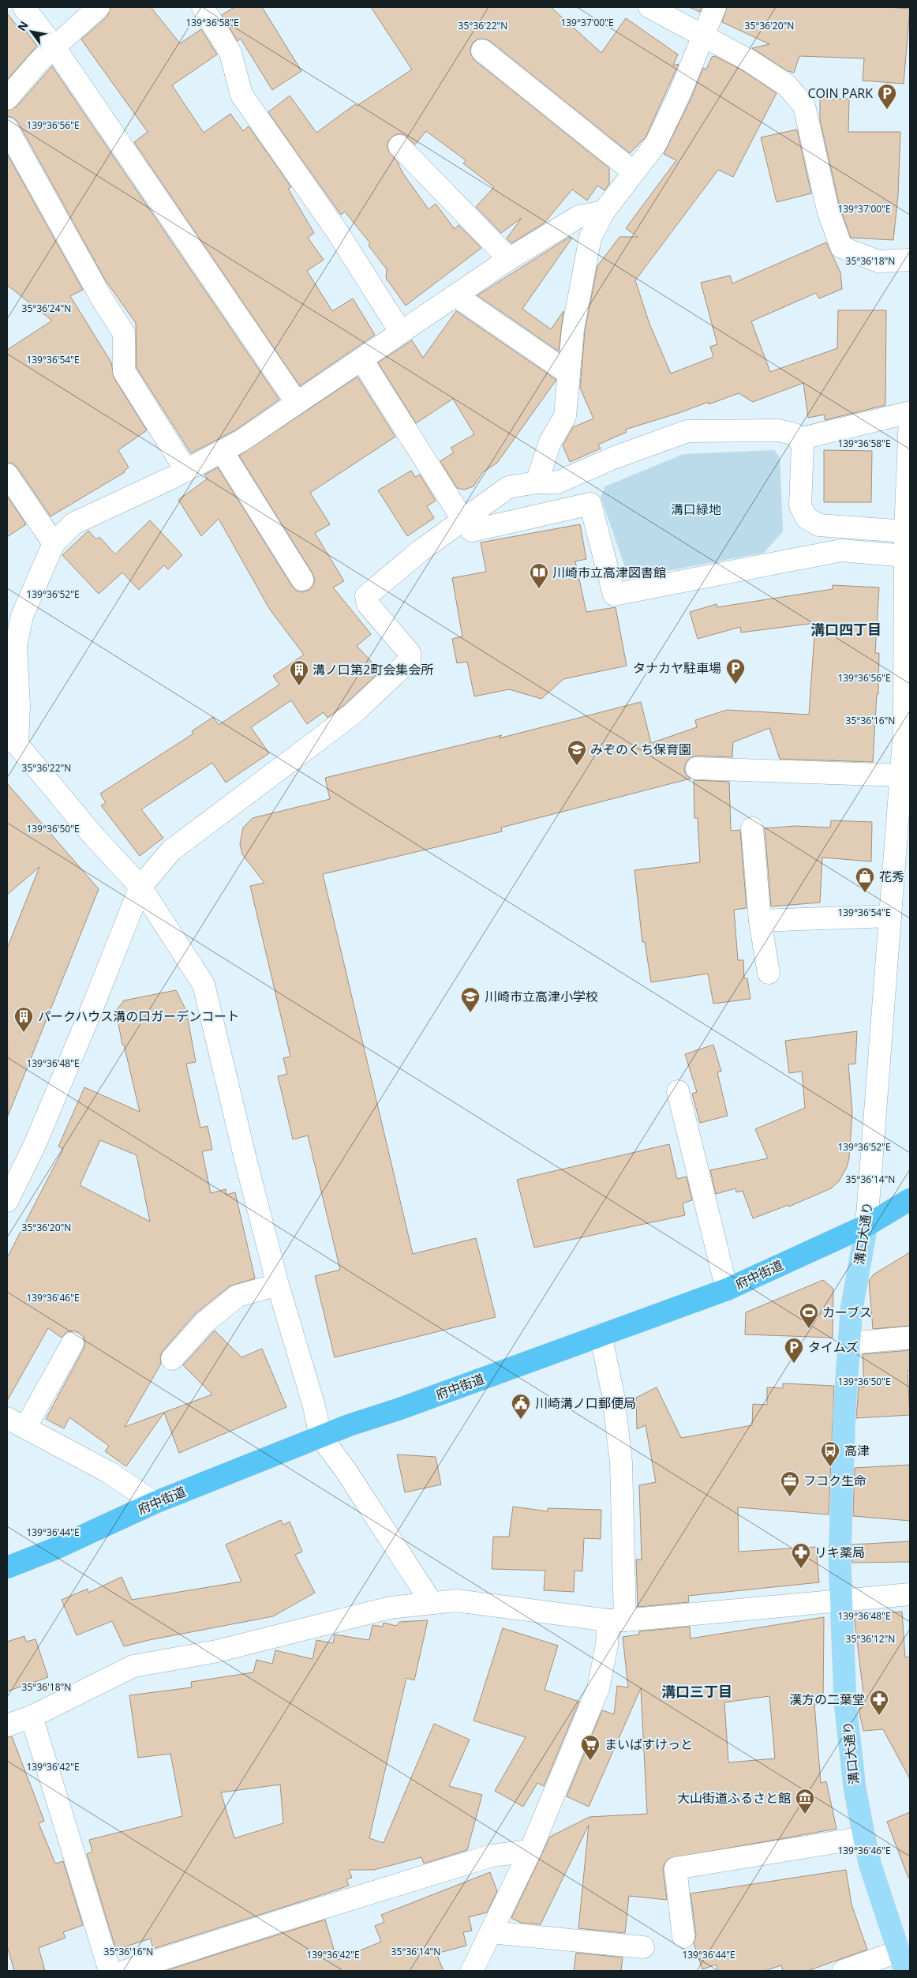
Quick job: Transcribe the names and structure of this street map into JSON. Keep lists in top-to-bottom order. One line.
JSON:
{"streets":{"highway":["府中街道"],"main road":["溝口大通り"]},"crossings":[["溝口大通り","府中街道"]],"districts":["溝口四丁目","溝口三丁目"],"parks":["溝口緑地"],"places":{"parking":["COIN PARK","タナカヤ駐車場","タイムズ"],"library":["川崎市立高津図書館"],"building":["溝ノ口第2町会集会所","パークハウス溝の口ガーデンコート"],"school or university":["みぞのくち保育園","川崎市立高津小学校"],"shop":["花秀"],"sports":["カーブス"],"public building":["川崎溝ノ口郵便局"],"bus stop":["高津"],"office":["フコク生命"],"pharmacy":["リキ薬局","漢方の二葉堂"],"supermarket":["まいばすけっと"],"museum":["大山街道ふるさと館"]},"north":"top left","coordinates":["139°36'58\"E","139°37'00\"E","35°36'22\"N","35°36'20\"N","139°36'56\"E","35°36'18\"N","35°36'24\"N","139°36'54\"E","139°36'52\"E","35°36'16\"N","139°36'50\"E","139°36'48\"E","35°36'14\"N","139°36'46\"E","139°36'44\"E","35°36'12\"N","139°36'42\"E"]}
